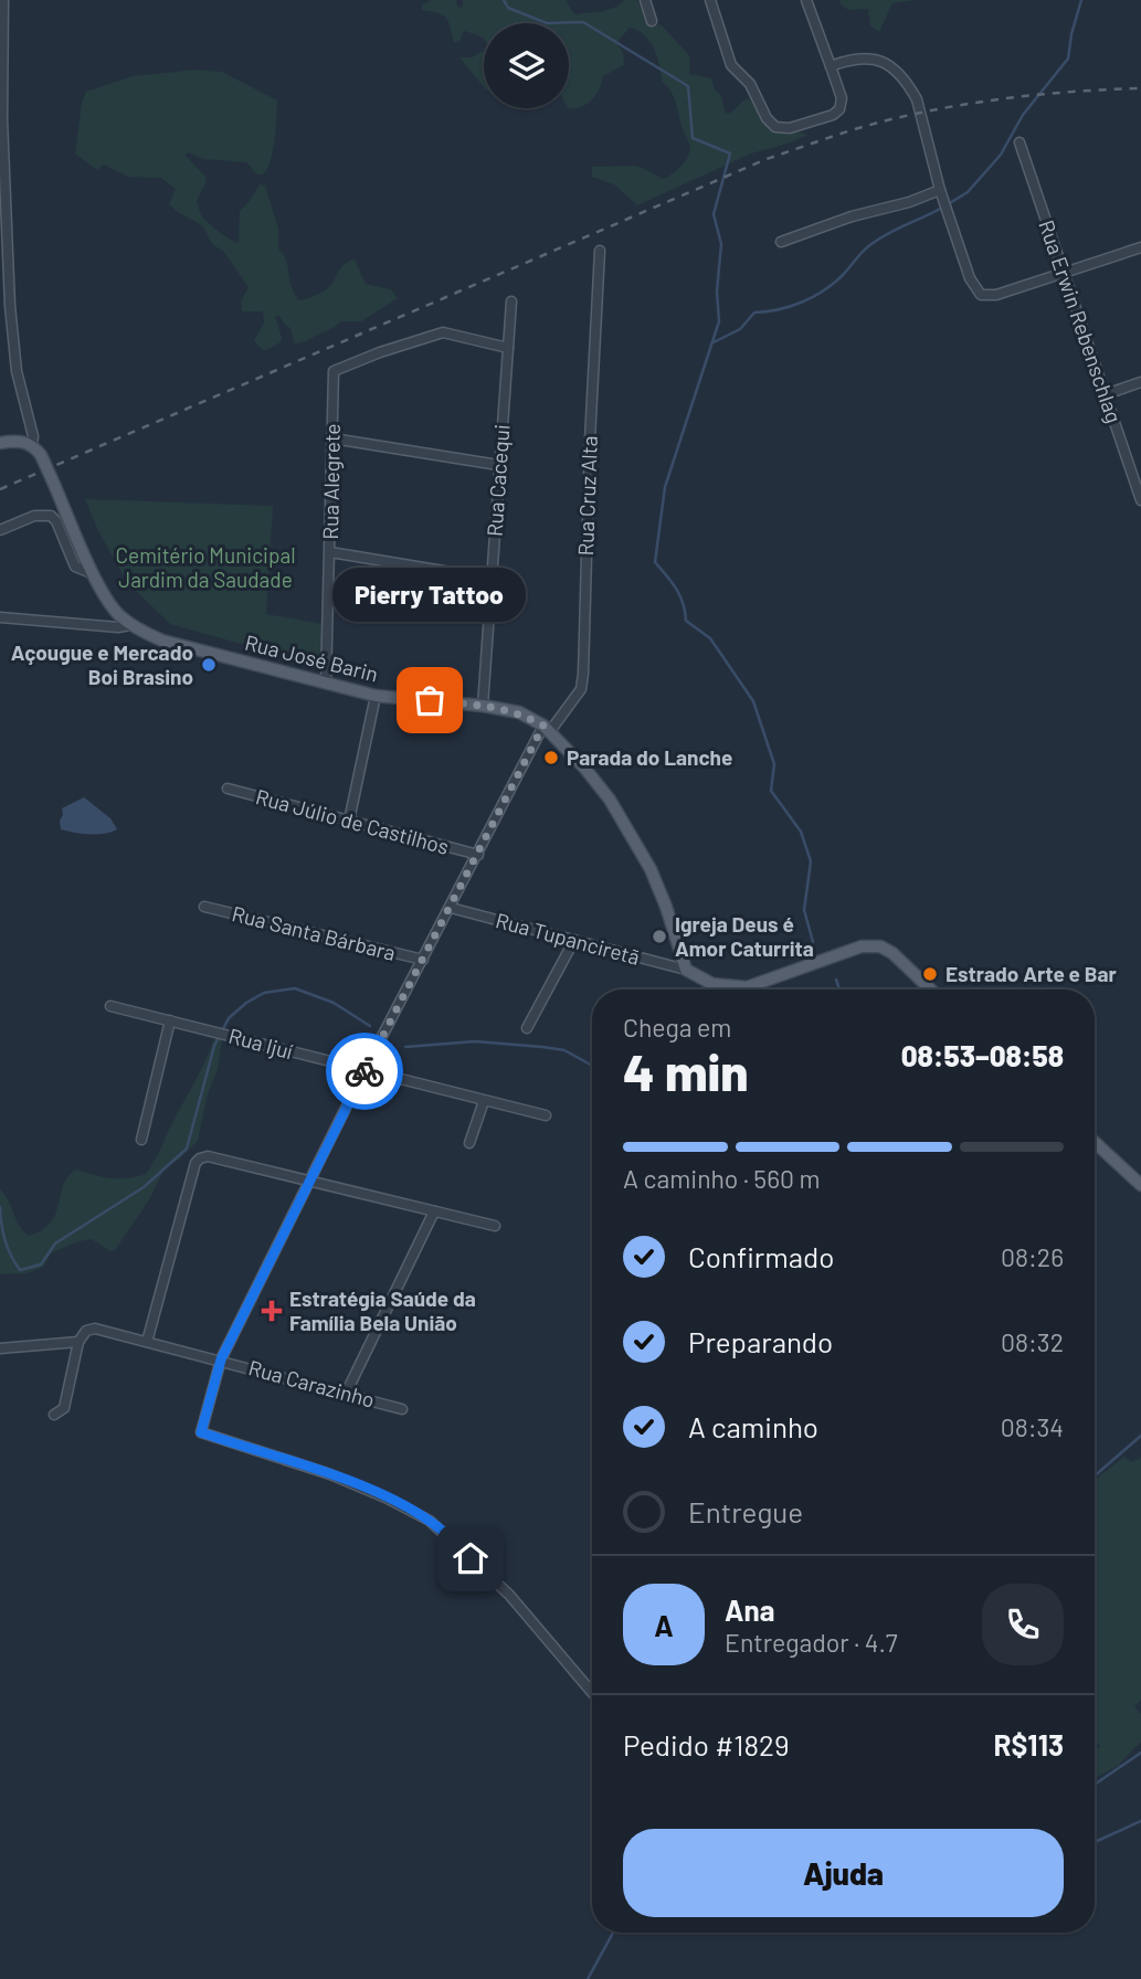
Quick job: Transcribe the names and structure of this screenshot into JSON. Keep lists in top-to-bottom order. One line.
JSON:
{"streets":{"main road":["Rua José Barin"],"street":["Rua Erwin Rebenschlag","Rua Cacequi","Rua Alegrete","Rua Cruz Alta","Rua Júlio de Castilhos","Rua Santa Bárbara","Rua Tupanciretã","Rua Ijuí","Rua Carazinho"]},"crossings":[["Rua Cacequi","Rua Alegrete"],["Rua Cacequi","Rua José Barin"],["Rua Alegrete","Rua José Barin"],["Rua Cruz Alta","Rua José Barin"],["Rua Cruz Alta","Rua Júlio de Castilhos"],["Rua Cruz Alta","Rua Santa Bárbara"],["Rua Cruz Alta","Rua Tupanciretã"],["Rua Cruz Alta","Rua Ijuí"],["Rua Cruz Alta","Rua Carazinho"],["Rua José Barin","Rua Tupanciretã"]],"parks":["Cemitério Municipal Jardim da Saudade"],"places":{"other":["Açougue e Mercado Boi Brasino","Pierry Tattoo","Parada do Lanche","Igreja Deus é Amor Caturrita","Estrado Arte e Bar"],"health":["Estratégia Saúde da Família Bela União"]},"page":{"bubble":"Pierry Tattoo","heading":["4 min","Chega em","08:53–08:58"],"panel":["Ana","Entregador · 4.7","Pedido #1829","R$113"],"bar":"A caminho · 560 m","list":[["Confirmado","08:26"],["Preparando","08:32"],["A caminho","08:34"],"Entregue"],"round":"A","buttons":"Ajuda"}}
